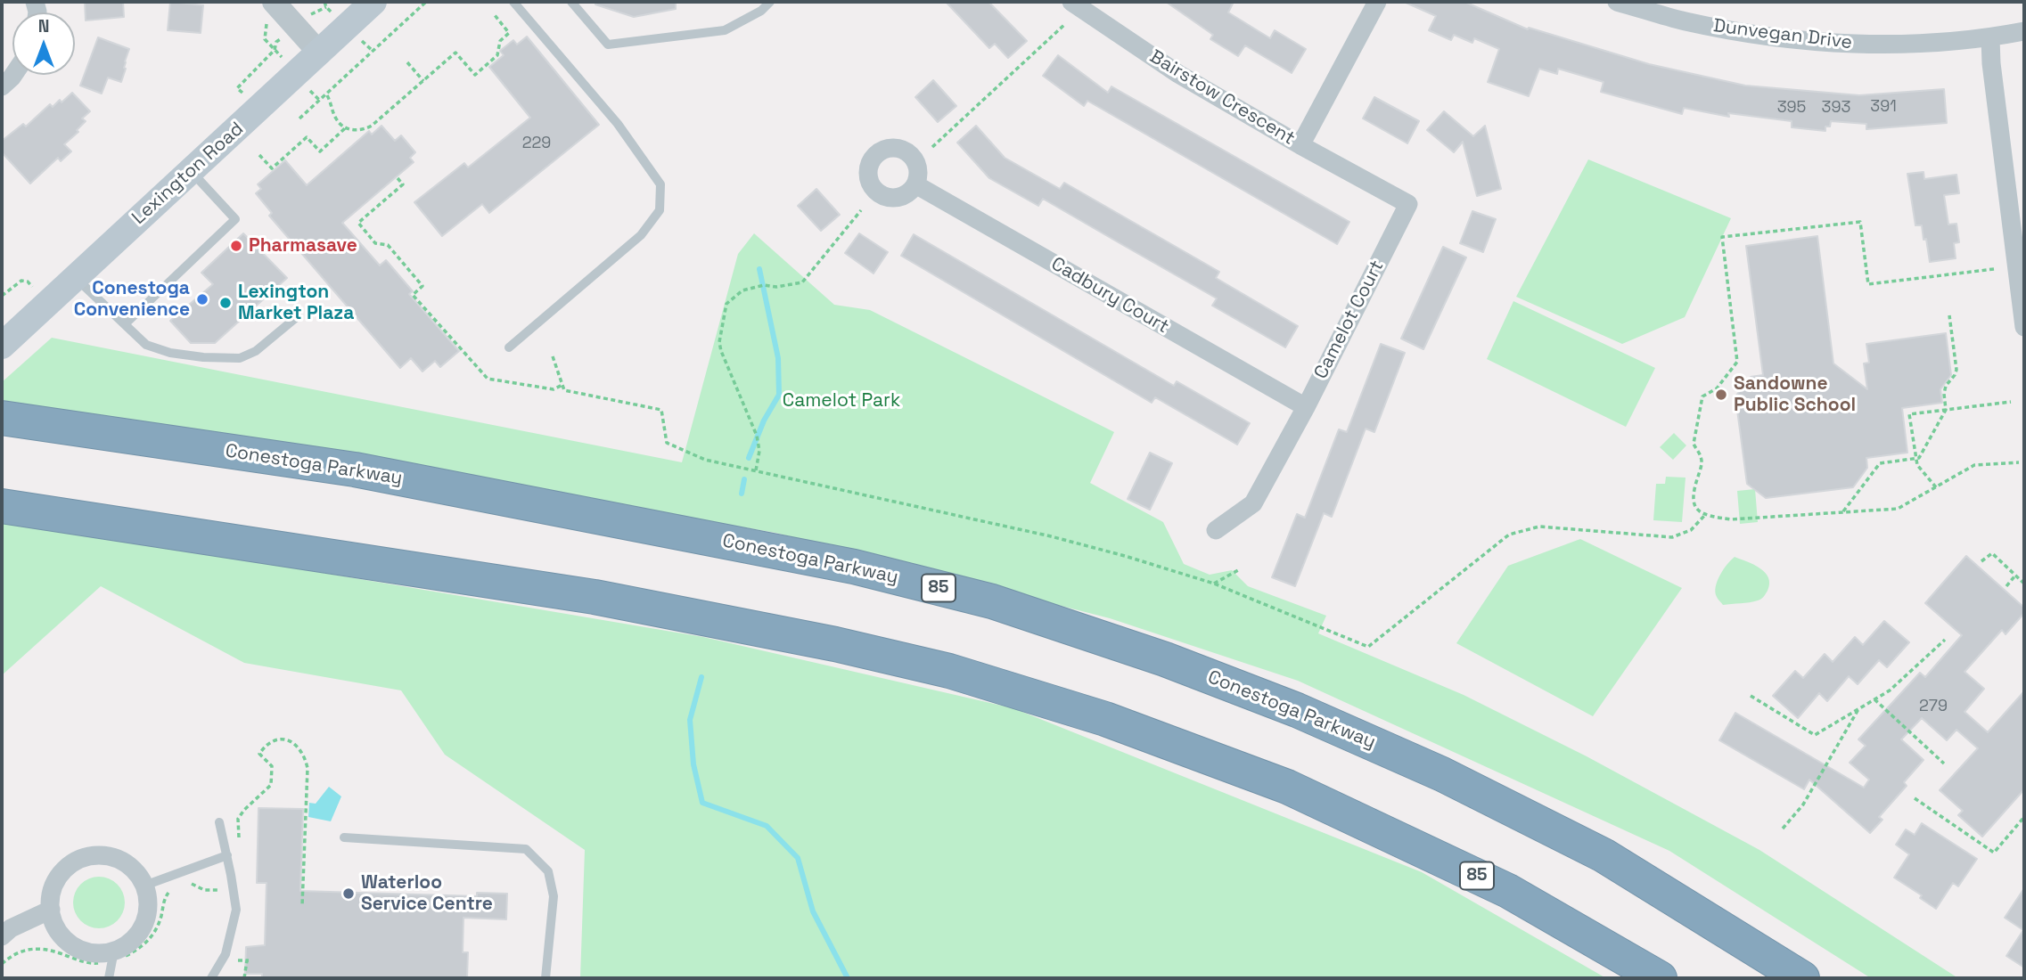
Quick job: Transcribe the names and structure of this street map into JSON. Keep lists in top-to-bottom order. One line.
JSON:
{"streets":{"highway":["Conestoga Parkway","85"],"main road":["Lexington Road"],"street":["Dunvegan Drive","Bairstow Crescent","Cadbury Court","Camelot Court"]},"crossings":[["Bairstow Crescent","Camelot Court"],["Cadbury Court","Camelot Court"]],"parks":["Camelot Park"],"places":["Pharmasave","Conestoga Convenience","Lexington Market Plaza","Sandowne Public School","Waterloo Service Centre"],"house_numbers":["391","395","393","229","279"],"north":"top"}
